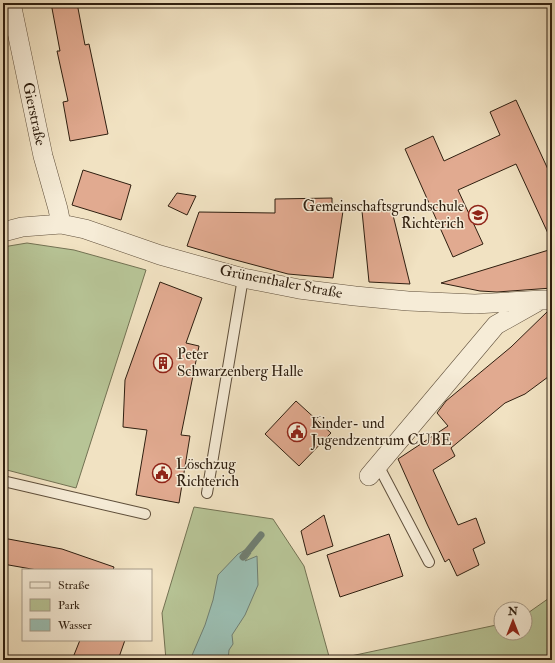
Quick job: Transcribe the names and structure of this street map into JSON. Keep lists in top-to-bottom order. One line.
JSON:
{"streets":{"street":["Gierstraße","Grünenthaler Straße"]},"crossings":[["Gierstraße","Grünenthaler Straße"]],"places":{"school or university":["Gemeinschaftsgrundschule Richterich"],"building":["Peter Schwarzenberg Halle"],"public building":["Kinder- und Jugendzentrum CUBE","Löschzug Richterich"]},"legend":["Straße","Park","Wasser"],"north":"top"}
